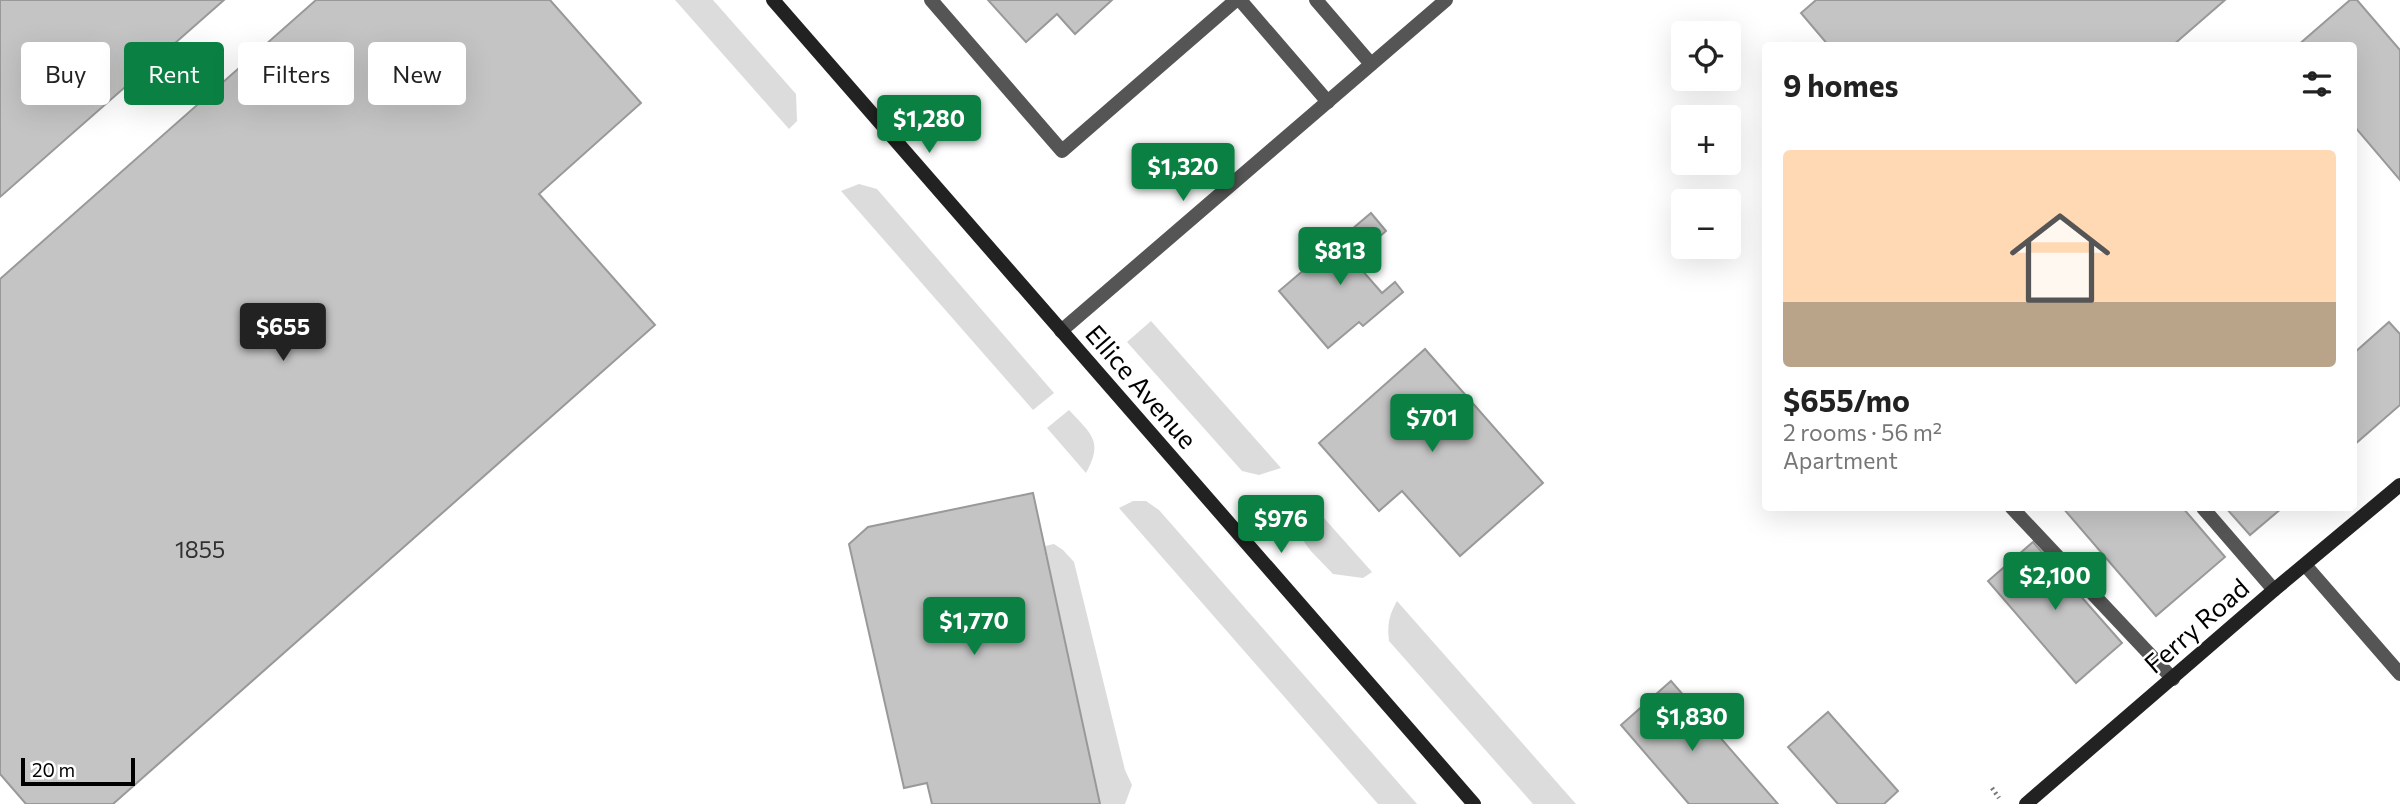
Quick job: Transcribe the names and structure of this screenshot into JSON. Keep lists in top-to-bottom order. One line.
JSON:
{"streets":{"main road":["Ellice Avenue","Ferry Road"]},"house_numbers":["1855"],"scale_bar":"20 m","page":{"map_buttons":["+","−"],"chip":["Buy","Rent","Filters","New"],"heading":"9 homes","price":["$1,280","$1,320","$813","$655","$701","$976","$2,100","$1,770","$1,830"],"list":[{"name":"$655/mo","note":"2 rooms · 56 m² · Apartment"}],"scale":"20 m"}}
